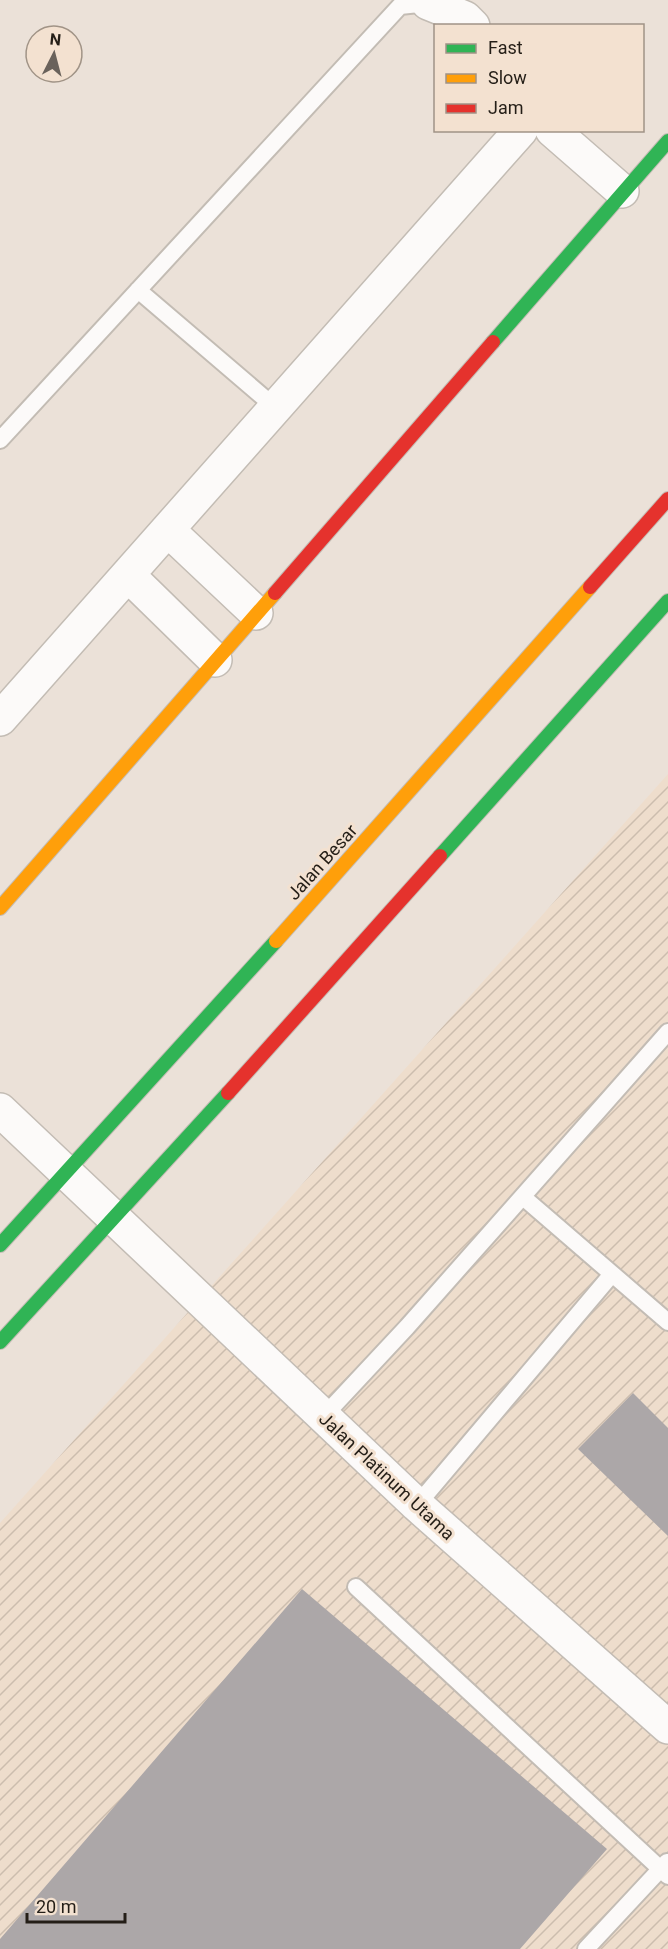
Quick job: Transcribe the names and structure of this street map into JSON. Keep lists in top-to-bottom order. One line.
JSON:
{"streets":{"main road":["Jalan Besar"],"street":["Jalan Platinum Utama"]},"crossings":[["Jalan Besar","Jalan Platinum Utama"]],"legend":["Fast","Slow","Jam"],"scale_bar":"20 m","north":"top"}
